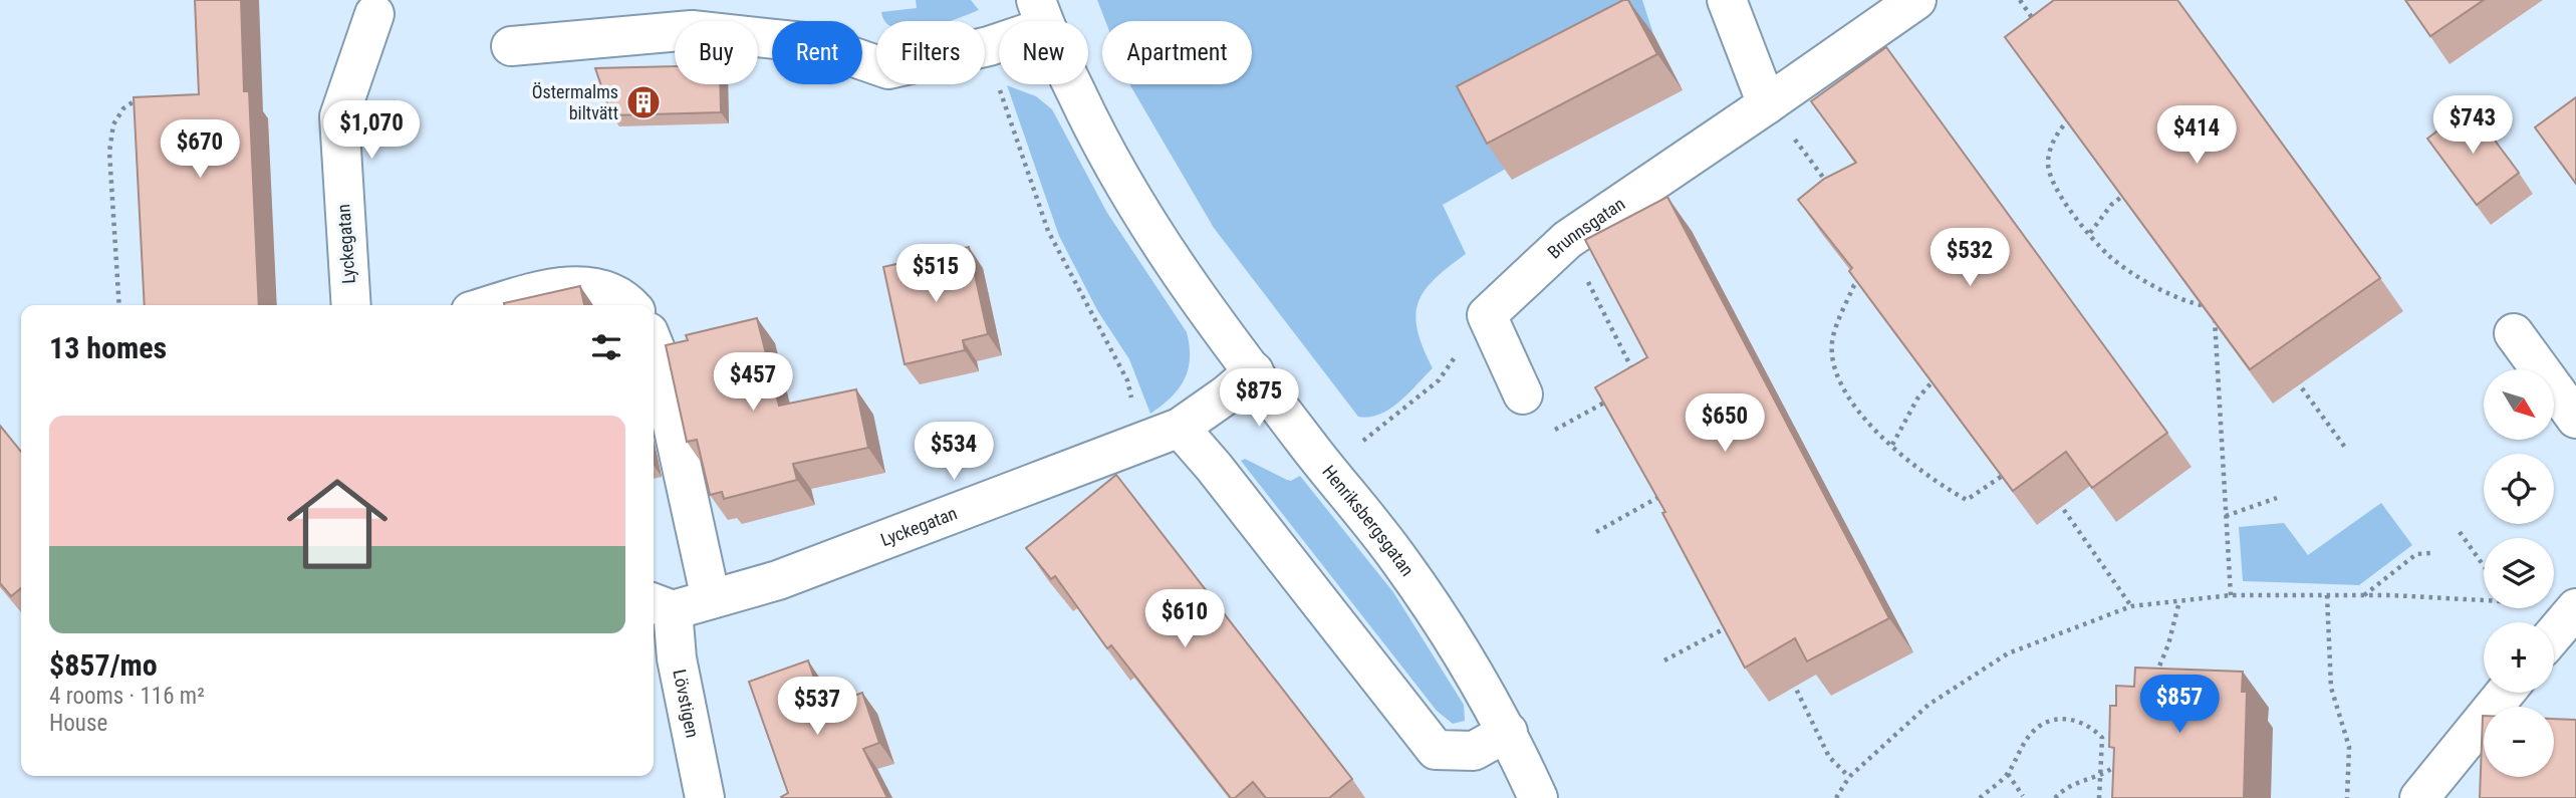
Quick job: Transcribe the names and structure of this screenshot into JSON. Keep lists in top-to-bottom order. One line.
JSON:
{"streets":{"street":["Brunnsgatan","Lyckegatan","Henriksbergsgatan","Lövstigen"]},"crossings":[["Lyckegatan","Henriksbergsgatan"],["Lyckegatan","Lövstigen"]],"places":{"building":["Östermalms biltvätt"]},"north":"bottom right","page":{"chip":["Buy","Rent","Filters","New","Apartment"],"price":["$743","$1,070","$414","$670","$532","$515","$457","$875","$650","$534","$610","$857","$537"],"heading":"13 homes","map_buttons":["+","−"],"list":[{"name":"$857/mo","note":"4 rooms · 116 m² · House"}]}}
